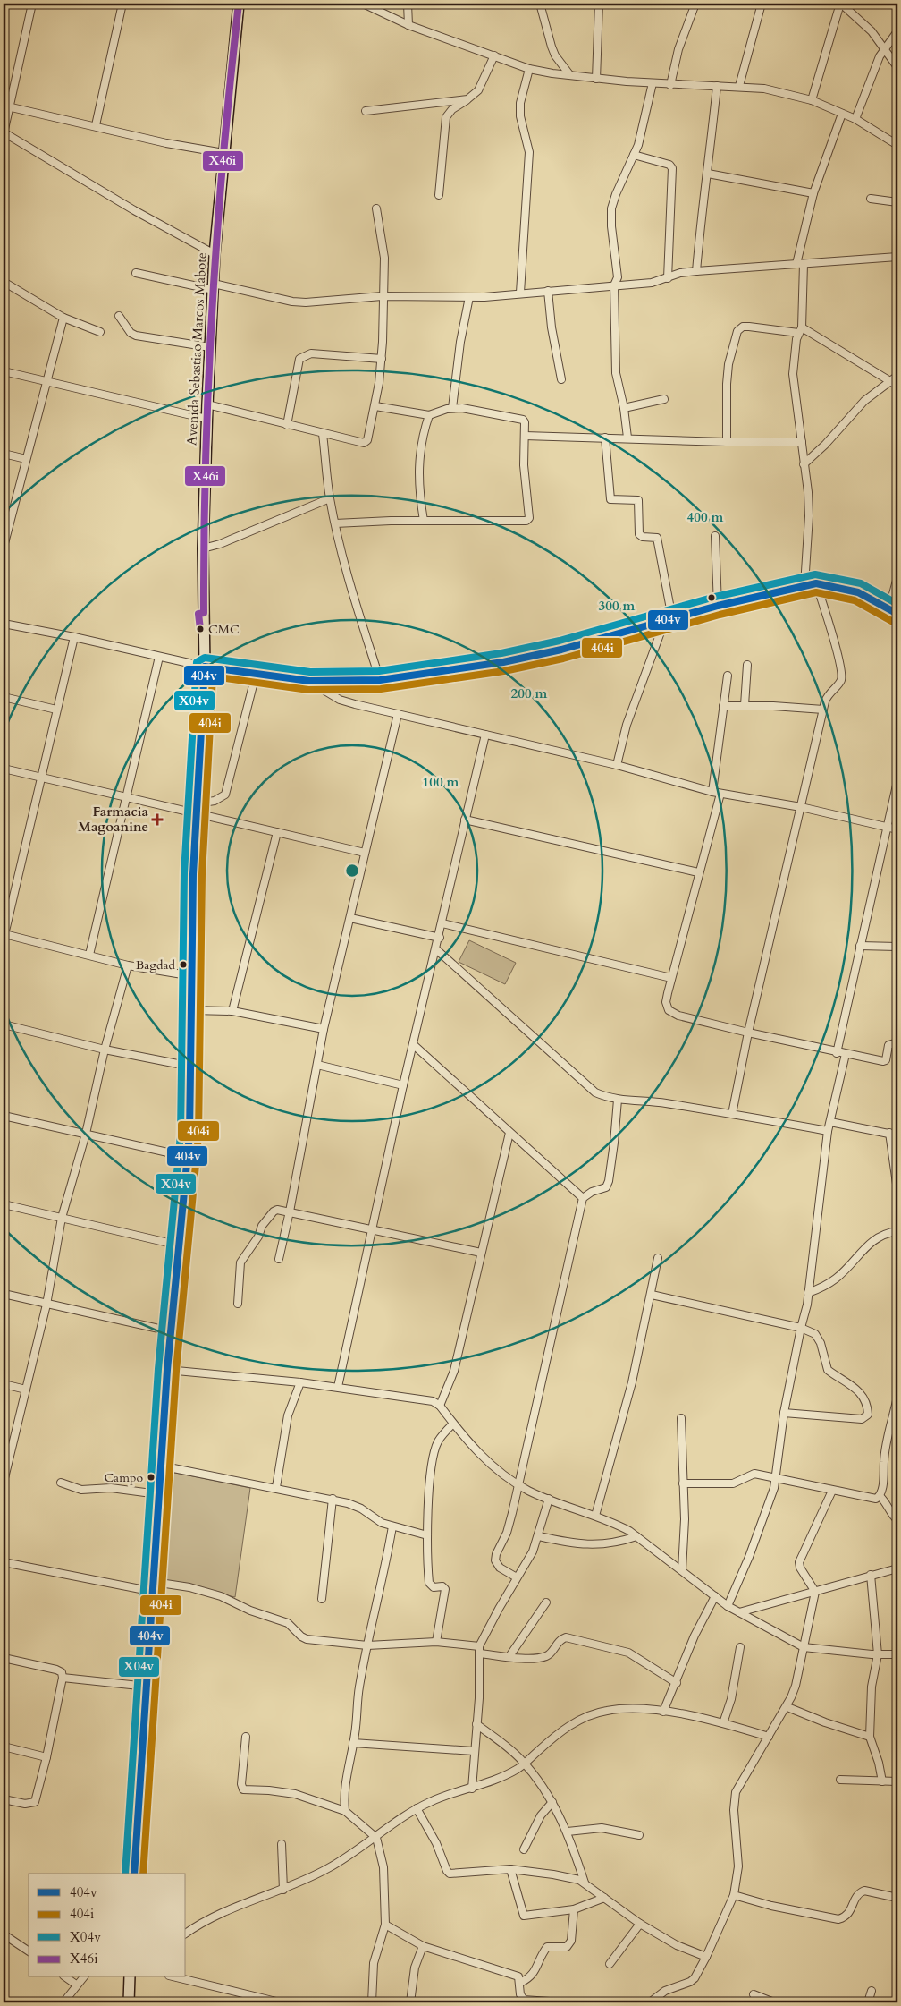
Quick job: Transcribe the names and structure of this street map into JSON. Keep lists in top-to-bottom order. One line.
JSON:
{"streets":{"main road":["Avenida Sebastiao Marcos Mabote"]},"places":{"other":["CMC","Bagdad","Campo"],"health":["Farmacia Magoanine"]},"lines":["transit line X46i","transit line X04v","transit line 404v","transit line 404i"],"legend":["404v","404i","X04v","X46i"],"rings":["400 m","300 m","200 m","100 m"]}
